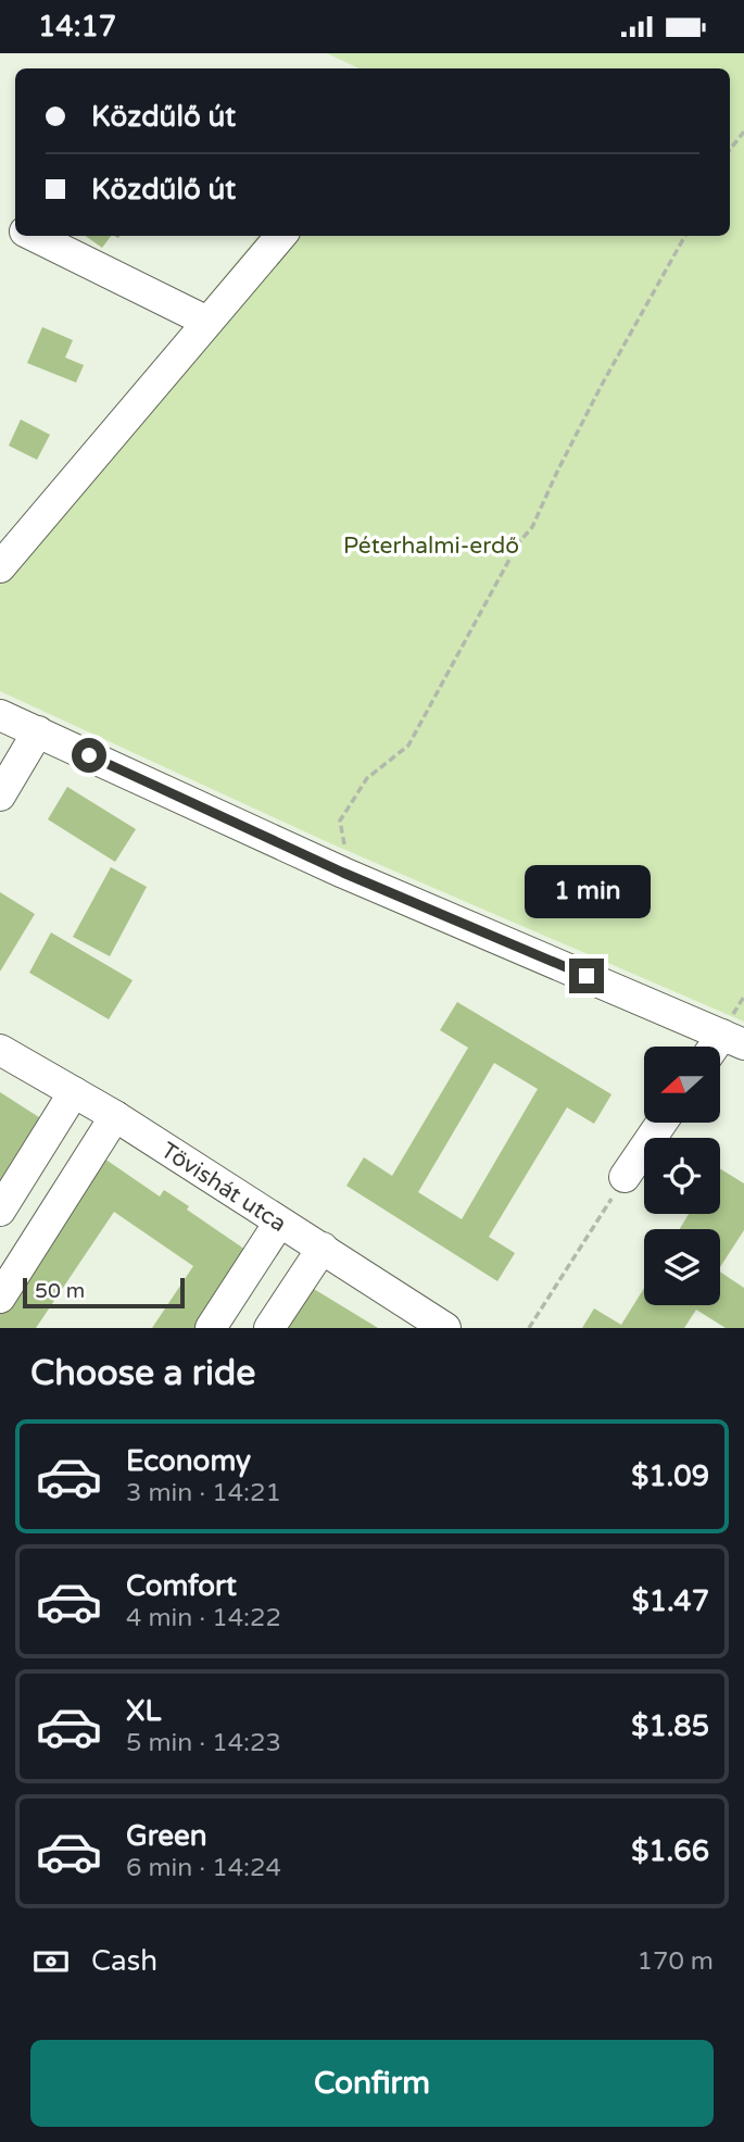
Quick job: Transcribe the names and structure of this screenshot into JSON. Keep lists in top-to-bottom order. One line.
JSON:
{"streets":{"street":["Tövishát utca"]},"parks":["Péterhalmi-erdő"],"scale_bar":"50 m","north":"left","page":{"status":"14:17","banner":["Közdűlő út","Közdűlő út"],"bubble":"1 min","scale":"50 m","heading":"Choose a ride","list":[{"name":"Economy","note":"3 min · 14:21","value":"$1.09"},{"name":"Comfort","note":"4 min · 14:22","value":"$1.47"},{"name":"XL","note":"5 min · 14:23","value":"$1.85"},{"name":"Green","note":"6 min · 14:24","value":"$1.66"}],"pay":["Cash","170 m"],"buttons":"Confirm"}}
